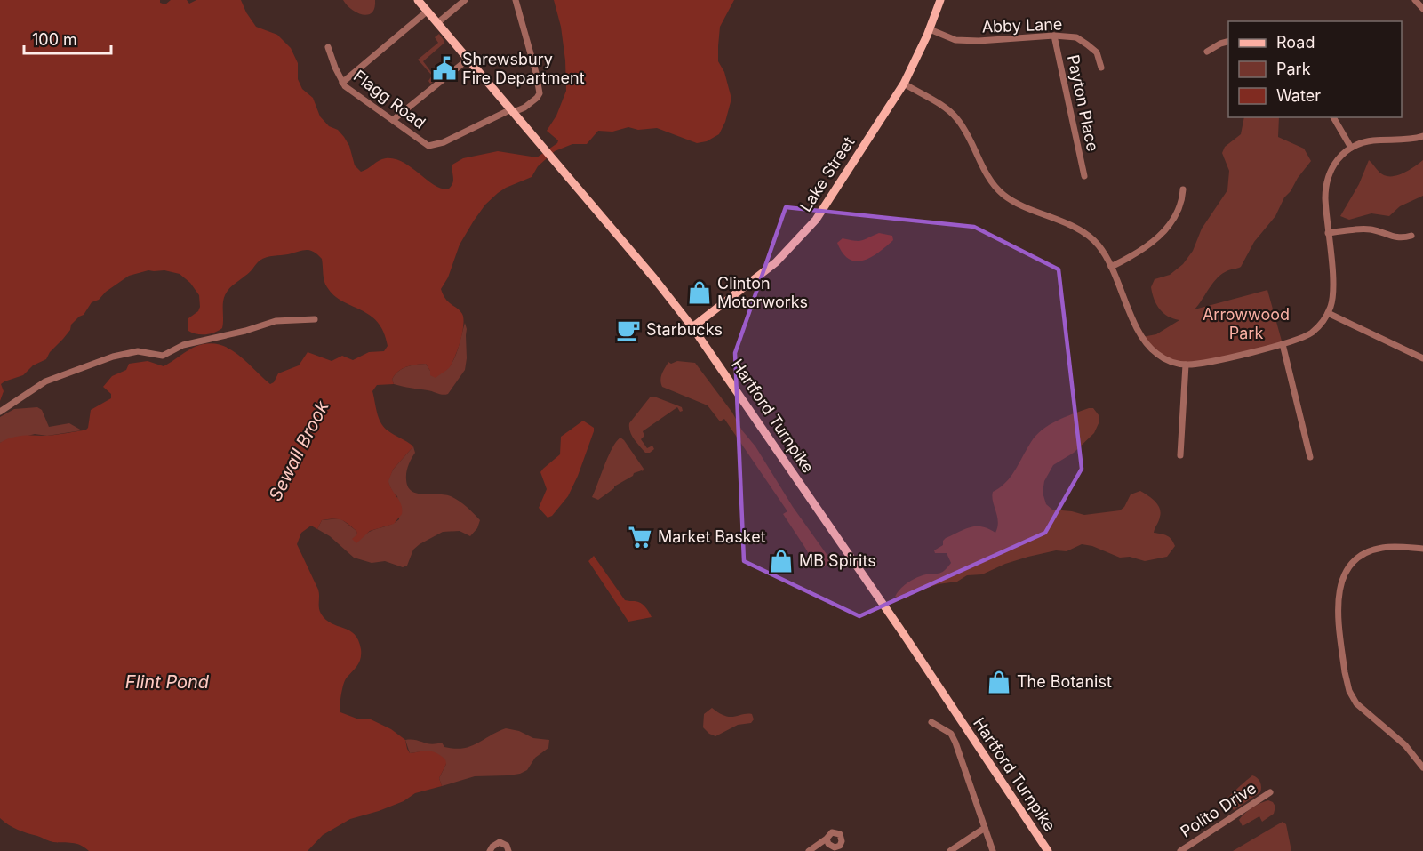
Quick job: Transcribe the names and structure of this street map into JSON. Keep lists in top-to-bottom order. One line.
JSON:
{"streets":{"main road":["Lake Street","Hartford Turnpike"],"street":["Abby Lane","Flagg Road","Payton Place","Polito Drive"]},"crossings":[["Abby Lane","Payton Place"],["Abby Lane","Lake Street"],["Flagg Road","Hartford Turnpike"],["Lake Street","Hartford Turnpike"]],"water":["Sewall Brook","Flint Pond"],"parks":["Arrowwood Park"],"places":{"public building":["Shrewsbury Fire Department"],"shop":["Clinton Motorworks","MB Spirits","The Botanist"],"cafe":["Starbucks"],"supermarket":["Market Basket"]},"legend":["Road","Park","Water"],"scale_bar":"100 m"}
